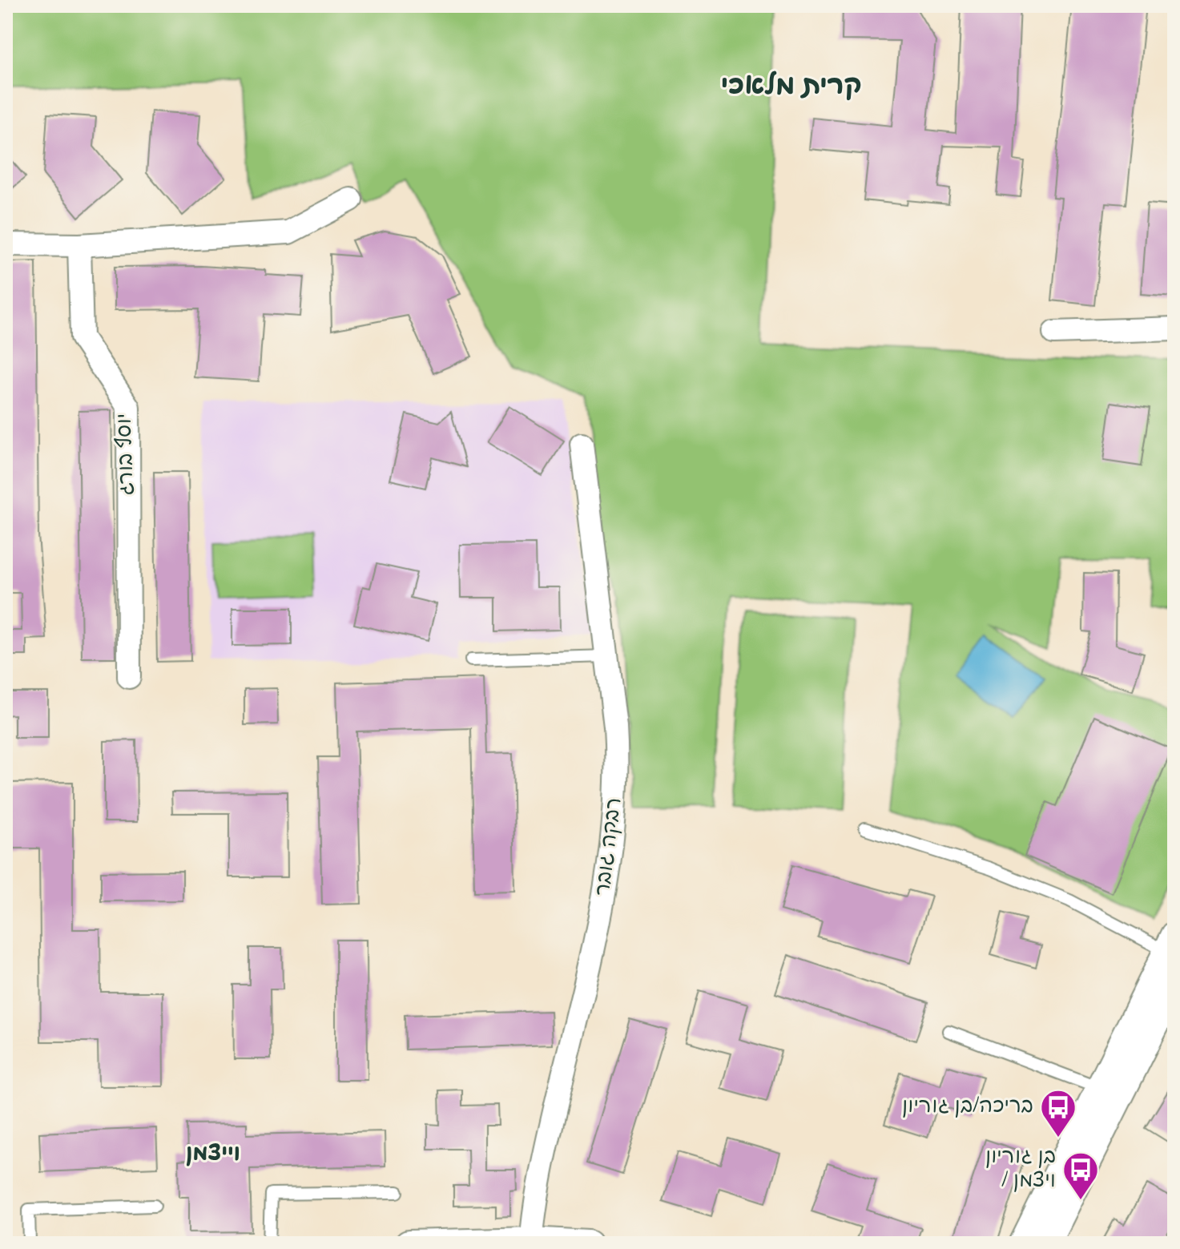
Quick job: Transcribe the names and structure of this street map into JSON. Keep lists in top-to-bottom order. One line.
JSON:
{"streets":{"street":["יוסף בורג","רבקה גובר"]},"districts":["קרית מלאכי","וייצמן"],"places":{"bus stop":["בריכה/בן גוריון","בן גוריון / ויצמן"]}}
